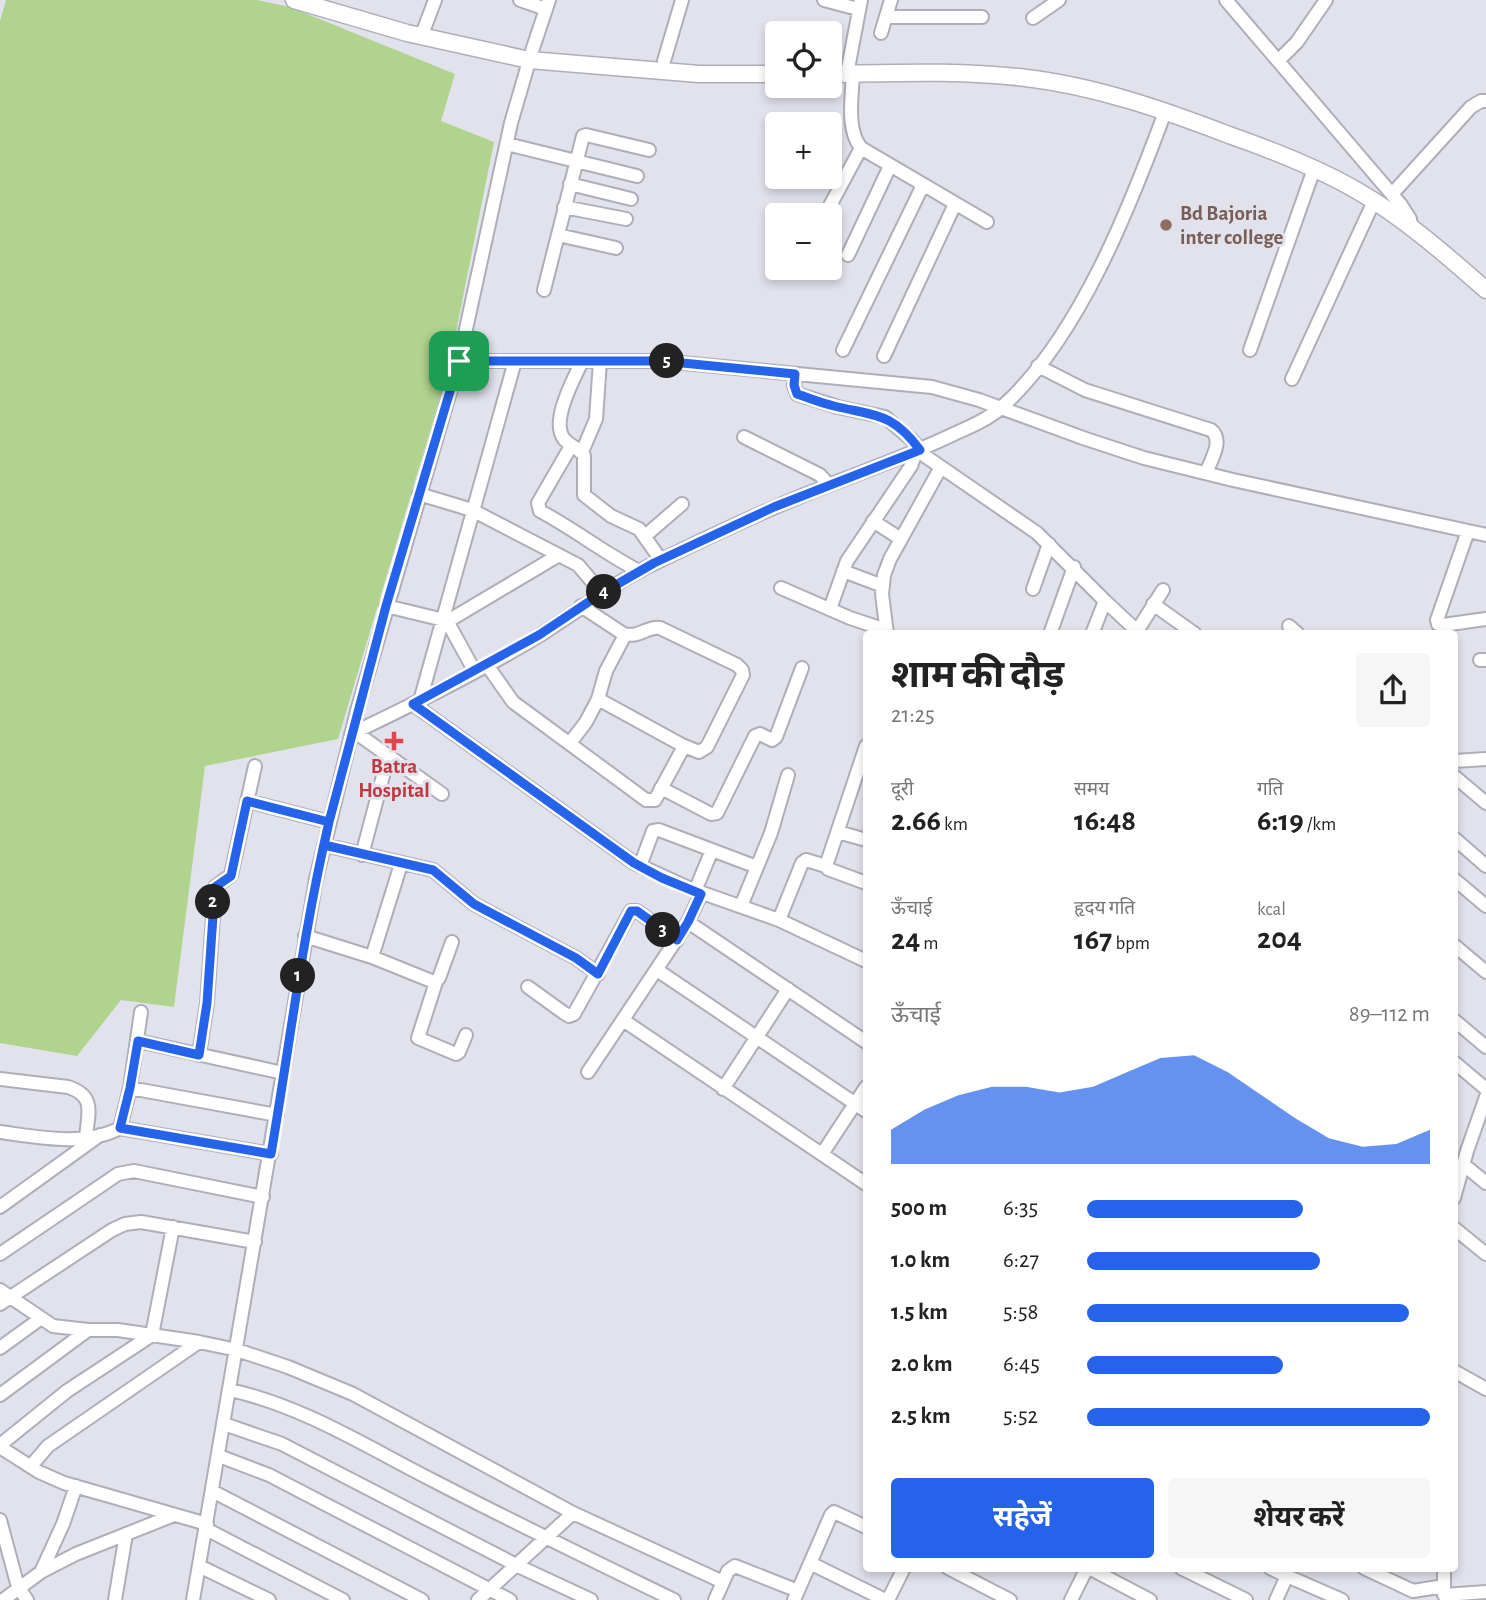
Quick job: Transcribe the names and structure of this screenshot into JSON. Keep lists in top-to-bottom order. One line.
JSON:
{"places":{"other":["Bd Bajoria inter college"],"health":["Batra Hospital"]},"page":{"map_buttons":["+","−"],"pins":["5","4","2","3","1"],"heading":["शाम की दौड़","21:25"],"stats":[["दूरी","2.66 km"],["समय","16:48"],["गति","6:19 /km"],["ऊँचाई","24 m"],["हृदय गति","167 bpm"],["kcal","204"]],"chart":["ऊँचाई","89–112 m"],"list":[{"name":"500 m","note":"6:35"},{"name":"1.0 km","note":"6:27"},{"name":"1.5 km","note":"5:58"},{"name":"2.0 km","note":"6:45"},{"name":"2.5 km","note":"5:52"}],"buttons":["सहेजें","शेयर करें"]}}
